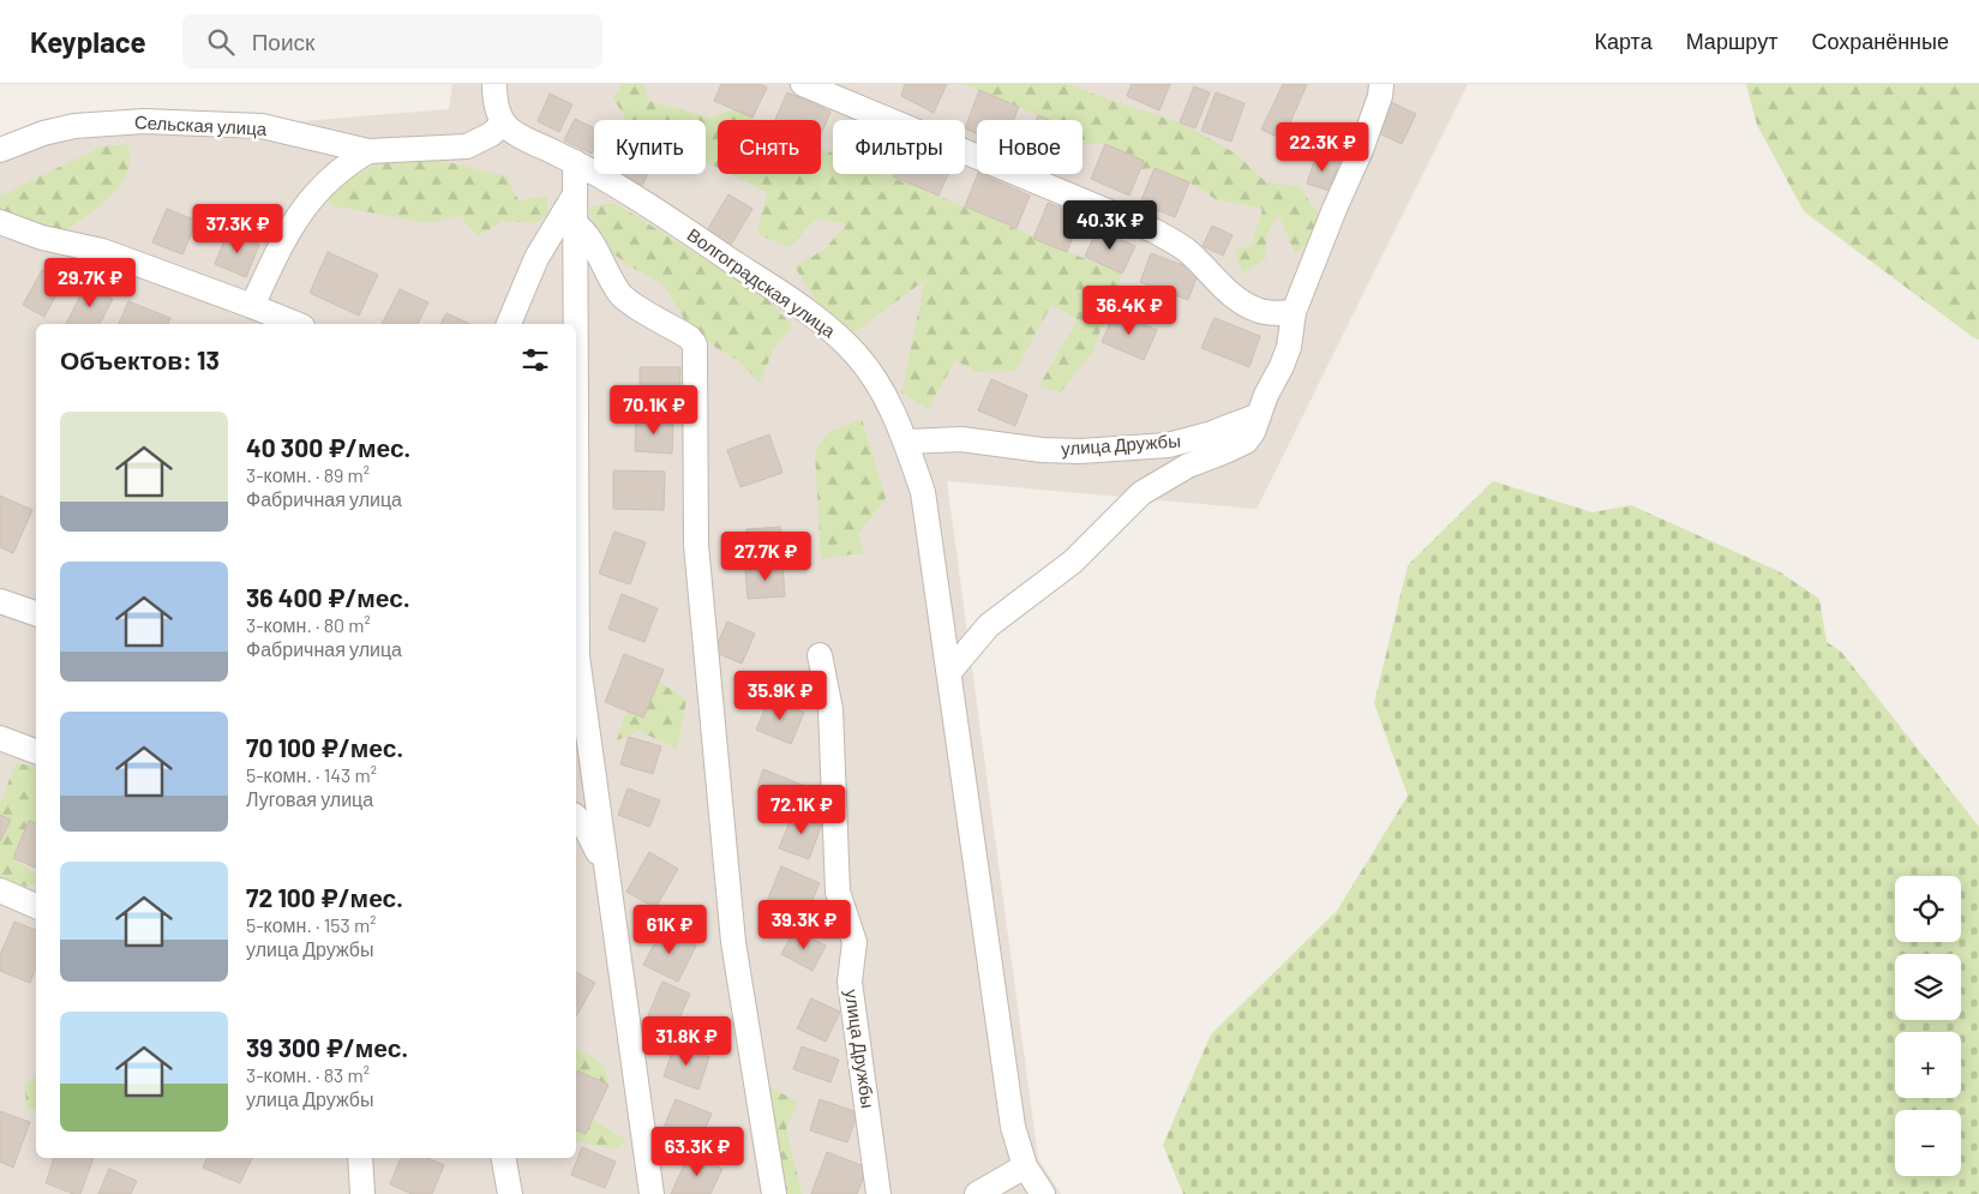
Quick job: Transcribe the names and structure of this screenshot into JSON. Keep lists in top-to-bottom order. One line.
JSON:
{"streets":{"street":["Сельская улица","Волгоградская улица","улица Дружбы"]},"crossings":[["Сельская улица","Волгоградская улица"],["Волгоградская улица","улица Дружбы"]],"page":{"header":"Keyplace","search":"Поиск","nav":["Карта","Маршрут","Сохранённые"],"chip":["Купить","Снять","Фильтры","Новое"],"price":["22.3K ₽","40.3K ₽","37.3K ₽","29.7K ₽","36.4K ₽","70.1K ₽","27.7K ₽","35.9K ₽","72.1K ₽","39.3K ₽","61K ₽","31.8K ₽","63.3K ₽"],"heading":"Объектов: 13","list":[{"name":"40 300 ₽/мес.","note":"3-комн. · 89 m² · Фабричная улица"},{"name":"36 400 ₽/мес.","note":"3-комн. · 80 m² · Фабричная улица"},{"name":"70 100 ₽/мес.","note":"5-комн. · 143 m² · Луговая улица"},{"name":"72 100 ₽/мес.","note":"5-комн. · 153 m² · улица Дружбы"},{"name":"39 300 ₽/мес.","note":"3-комн. · 83 m² · улица Дружбы"}],"map_buttons":["+","−"]}}
